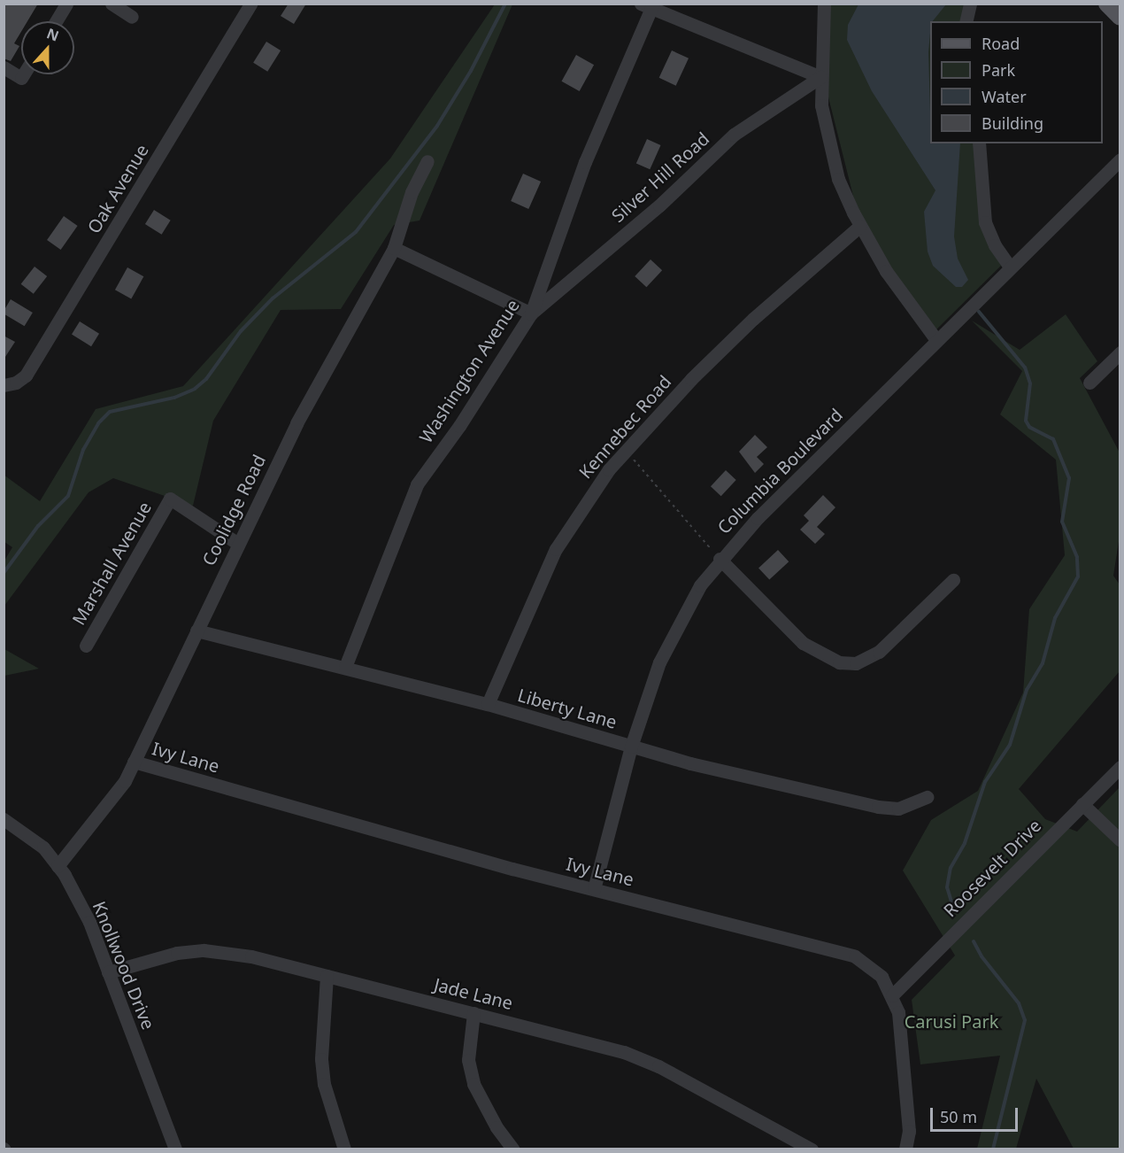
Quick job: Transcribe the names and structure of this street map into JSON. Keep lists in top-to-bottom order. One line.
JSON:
{"streets":{"street":["Silver Hill Road","Oak Avenue","Washington Avenue","Kennebec Road","Columbia Boulevard","Coolidge Road","Marshall Avenue","Liberty Lane","Ivy Lane","Roosevelt Drive","Knollwood Drive","Jade Lane"]},"crossings":[["Silver Hill Road","Washington Avenue"],["Washington Avenue","Liberty Lane"],["Kennebec Road","Liberty Lane"],["Columbia Boulevard","Liberty Lane"],["Columbia Boulevard","Ivy Lane"],["Coolidge Road","Marshall Avenue"],["Coolidge Road","Liberty Lane"],["Coolidge Road","Ivy Lane"],["Coolidge Road","Knollwood Drive"],["Ivy Lane","Roosevelt Drive"],["Knollwood Drive","Jade Lane"]],"parks":["Carusi Park"],"legend":["Road","Park","Water","Building"],"scale_bar":"50 m","north":"top"}
